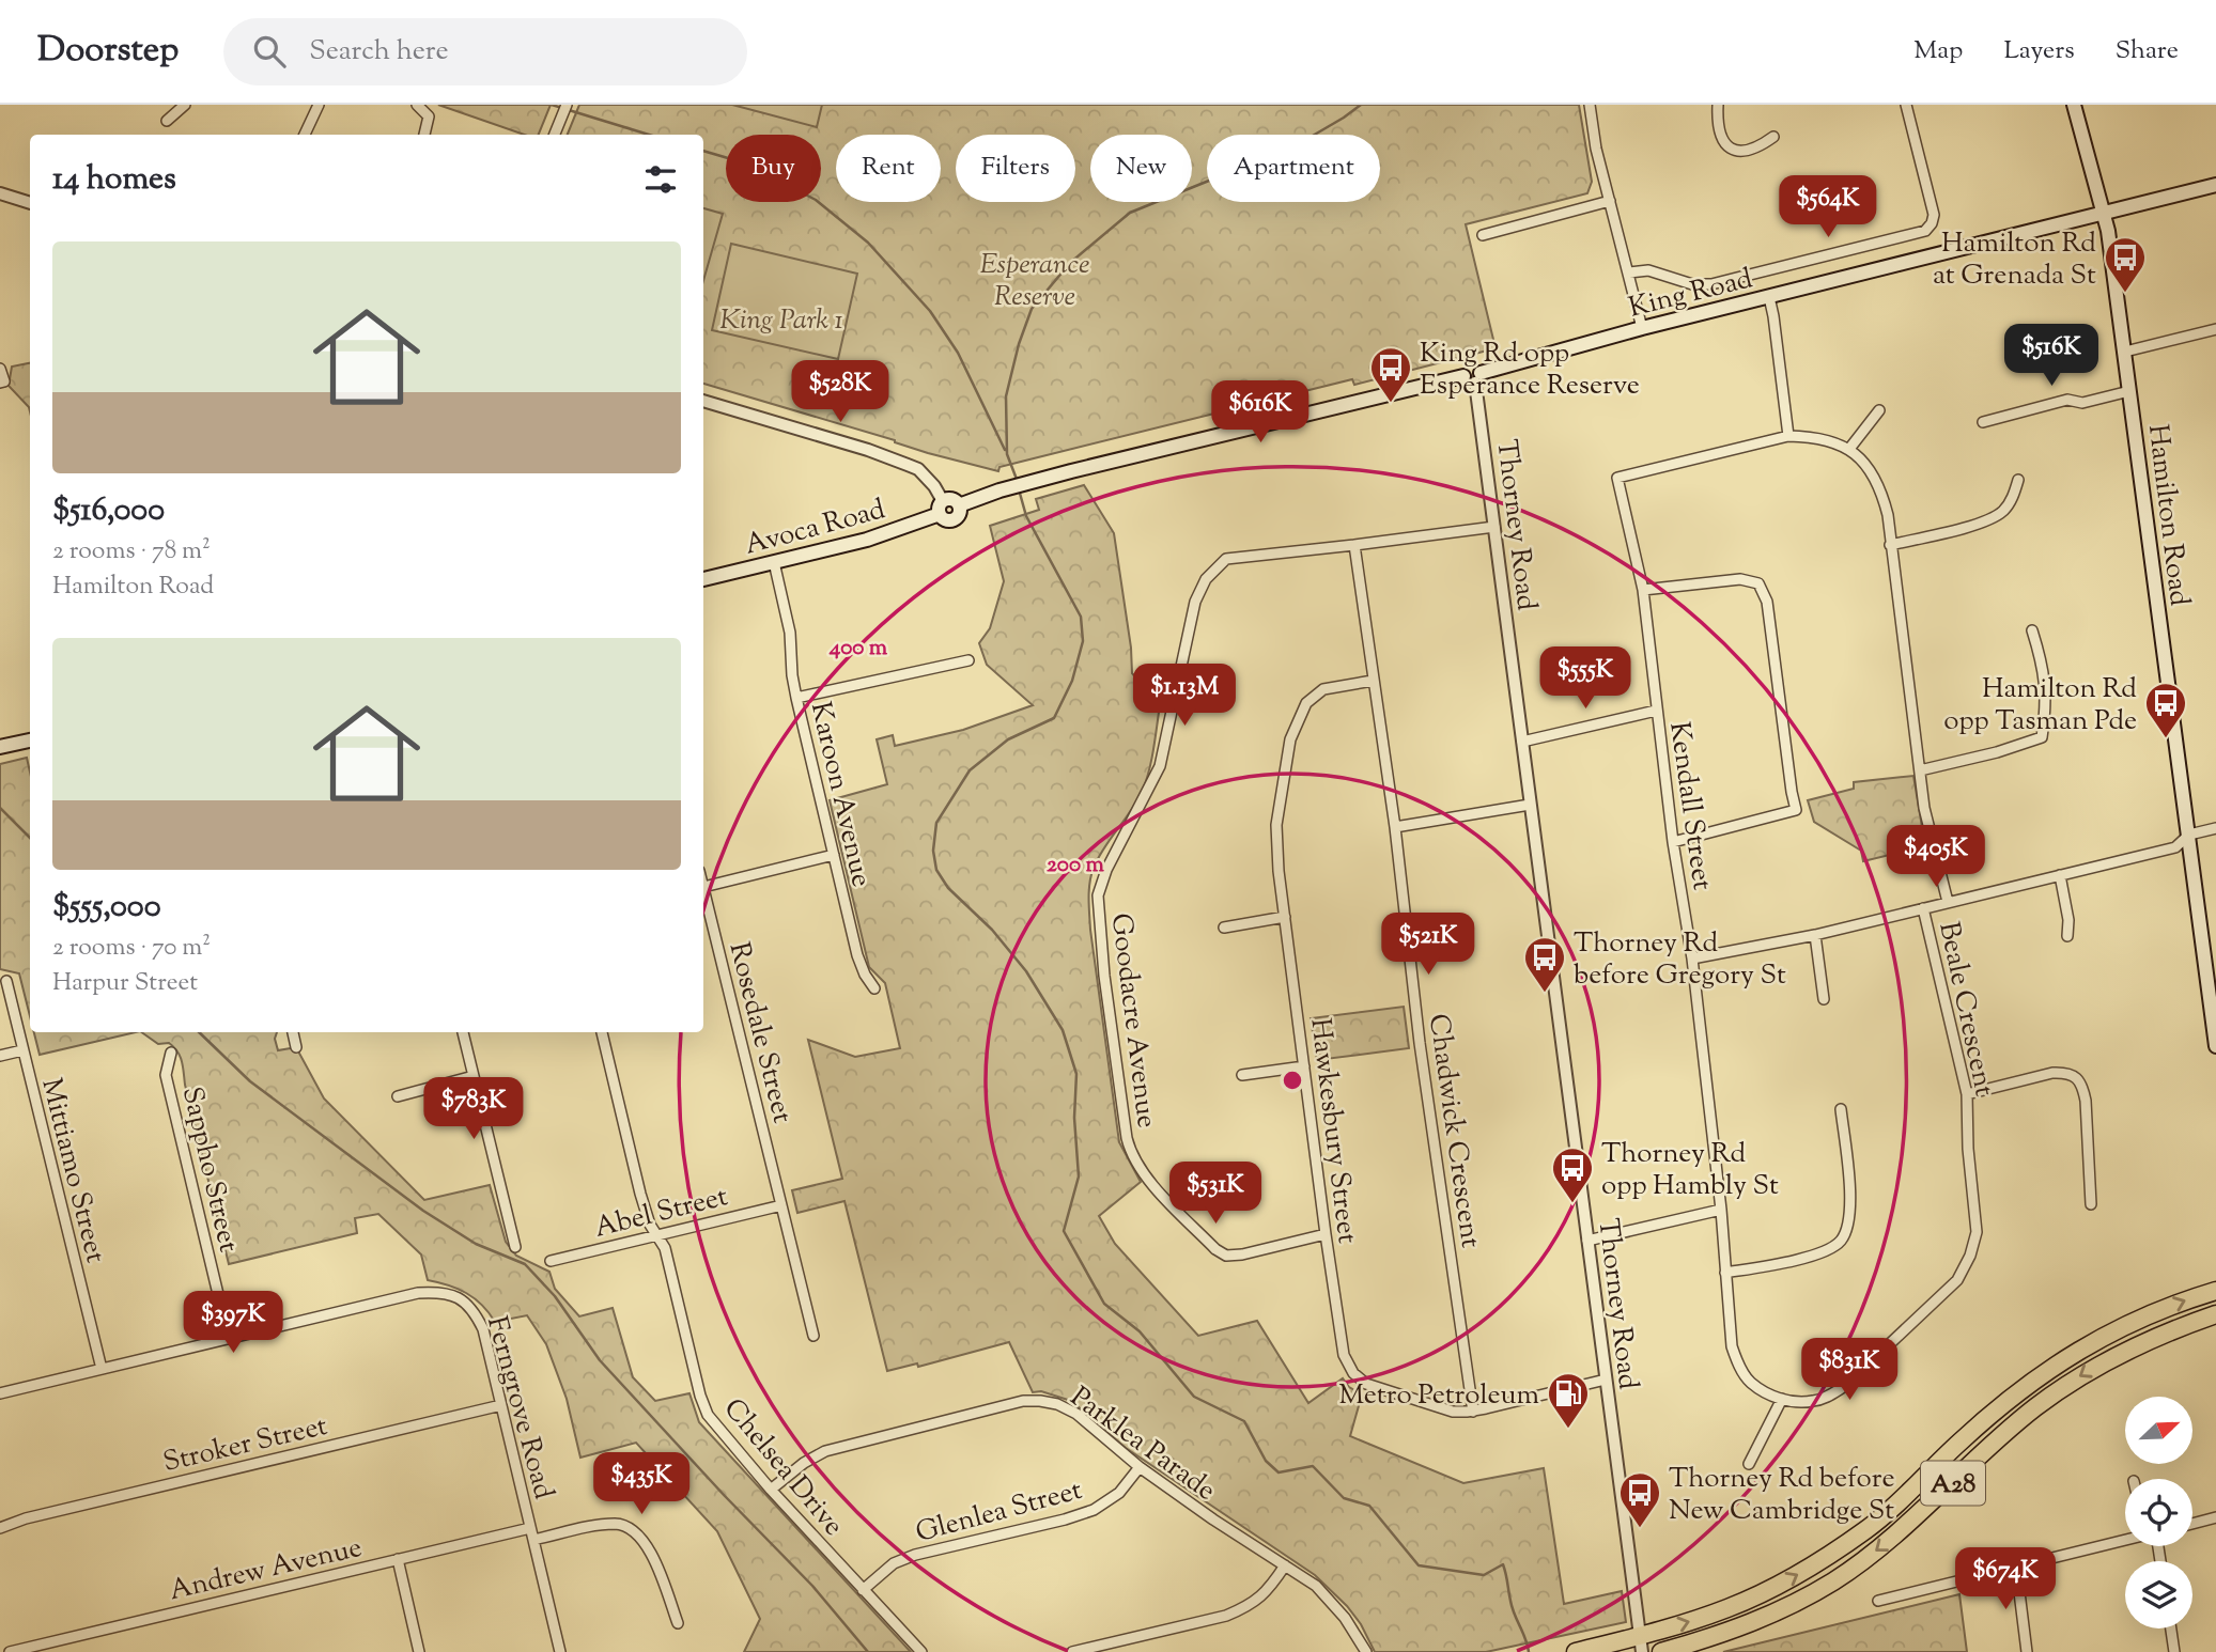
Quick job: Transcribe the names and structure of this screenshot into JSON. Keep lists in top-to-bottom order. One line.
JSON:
{"streets":{"highway":["A28"],"main road":["King Road","Hamilton Road","Avoca Road"],"street":["Thorney Road","Karoon Avenue","Kendall Street","Beale Crescent","Goodacre Avenue","Rosedale Street","Hawkesbury Street","Chadwick Crescent","Sappho Street","Mittiamo Street","Abel Street","Ferngrove Road","Stroker Street","Parklea Parade","Chelsea Drive","Glenlea Street","Andrew Avenue"]},"crossings":[["King Road","Hamilton Road"],["King Road","Thorney Road"],["King Road","Avoca Road"],["Thorney Road","Goodacre Avenue"],["Thorney Road","Hawkesbury Street"],["Thorney Road","A28"],["Avoca Road","Karoon Avenue"],["Kendall Street","Beale Crescent"],["Goodacre Avenue","Hawkesbury Street"],["Goodacre Avenue","Chadwick Crescent"],["Rosedale Street","Abel Street"],["Hawkesbury Street","Chadwick Crescent"],["Sappho Street","Ferngrove Road"],["Abel Street","Chelsea Drive"],["Ferngrove Road","Stroker Street"],["Ferngrove Road","Andrew Avenue"],["Parklea Parade","Chelsea Drive"],["Parklea Parade","Glenlea Street"],["Chelsea Drive","Glenlea Street"]],"parks":["Esperance Reserve","King Park 1"],"places":{"bus stop":["Hamilton Rd at Grenada St","King Rd opp Esperance Reserve","Hamilton Rd opp Tasman Pde","Thorney Rd before Gregory St","Thorney Rd opp Hambly St","Thorney Rd before New Cambridge St"],"fuel station":["Metro Petroleum"]},"north":"top right","page":{"header":"Doorstep","search":"Search here","nav":["Map","Layers","Share"],"chip":["Buy","Rent","Filters","New","Apartment"],"heading":"14 homes","price":["$564K","$516K","$528K","$616K","$555K","$1.13M","$405K","$521K","$783K","$531K","$397K","$831K","$435K","$674K"],"list":[{"name":"$516,000","note":"2 rooms · 78 m² · Hamilton Road"},{"name":"$555,000","note":"2 rooms · 70 m² · Harpur Street"}]},"rings":["400 m","200 m"]}
